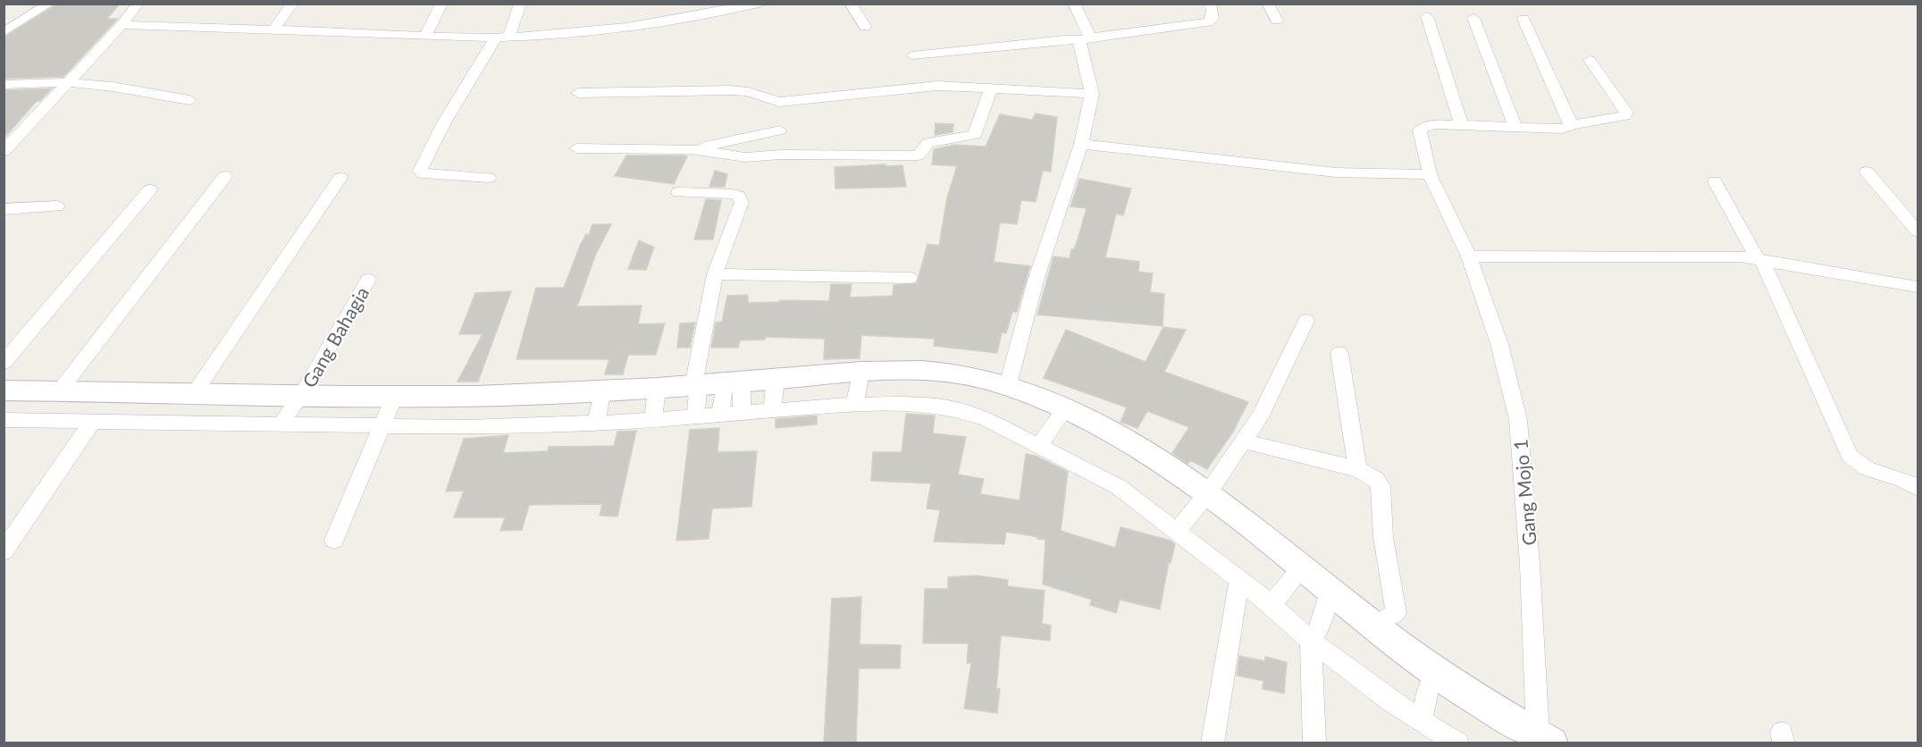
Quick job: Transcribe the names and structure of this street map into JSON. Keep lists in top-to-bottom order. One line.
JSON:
{"streets":{"street":["Gang Bahagia","Gang Mojo 1"]}}
